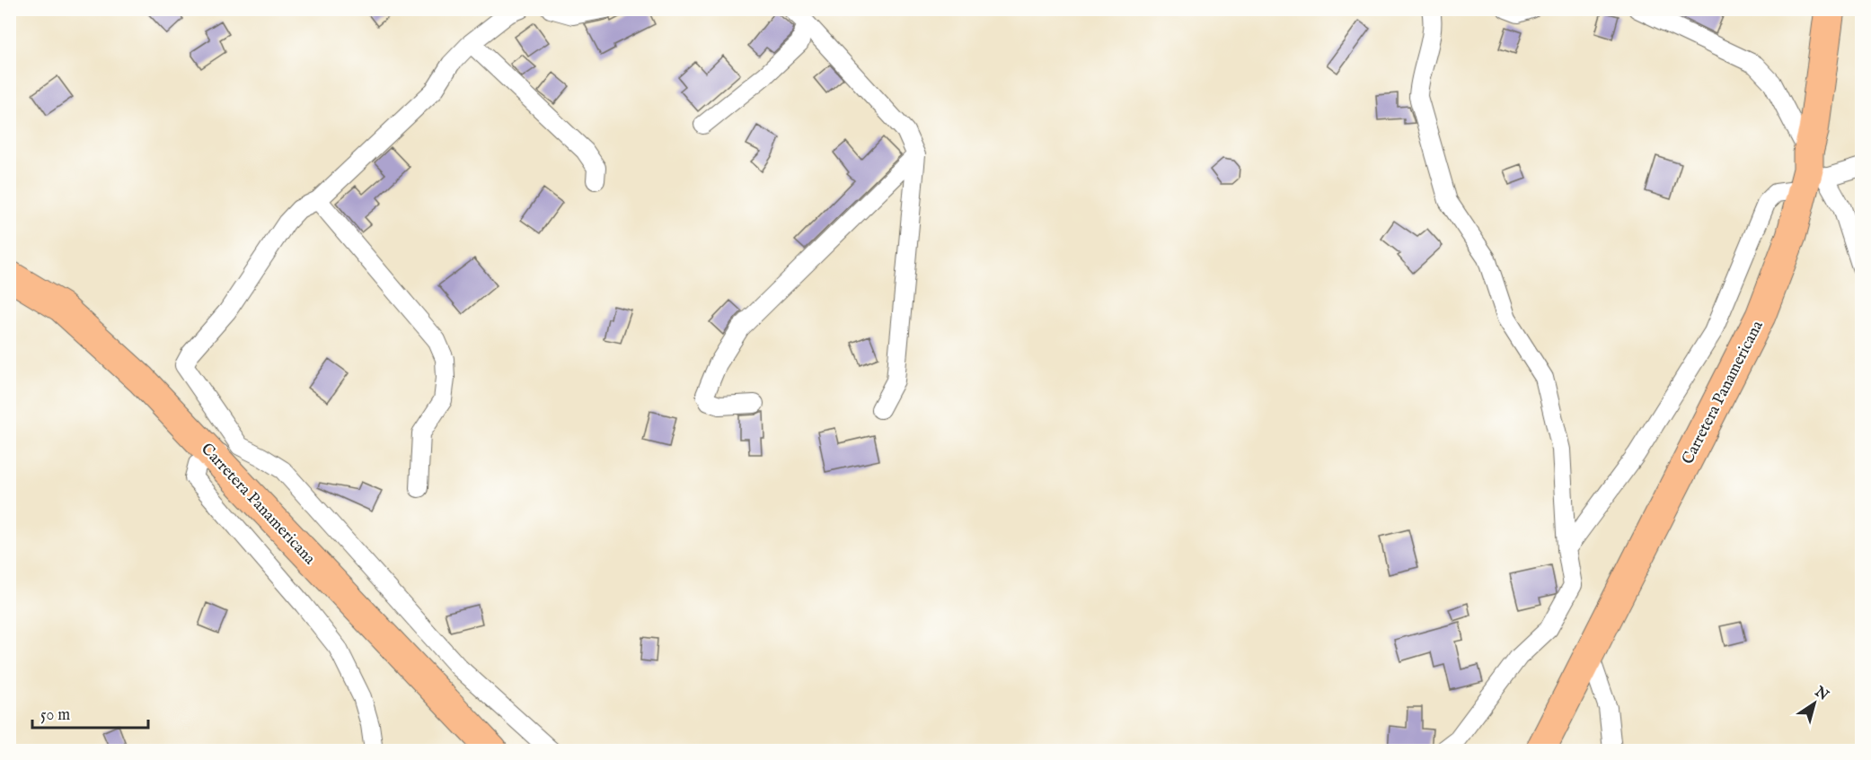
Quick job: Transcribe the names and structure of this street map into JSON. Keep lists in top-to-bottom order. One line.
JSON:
{"streets":{"highway":["Carretera Panamericana"]},"scale_bar":"50 m","north":"top right"}
